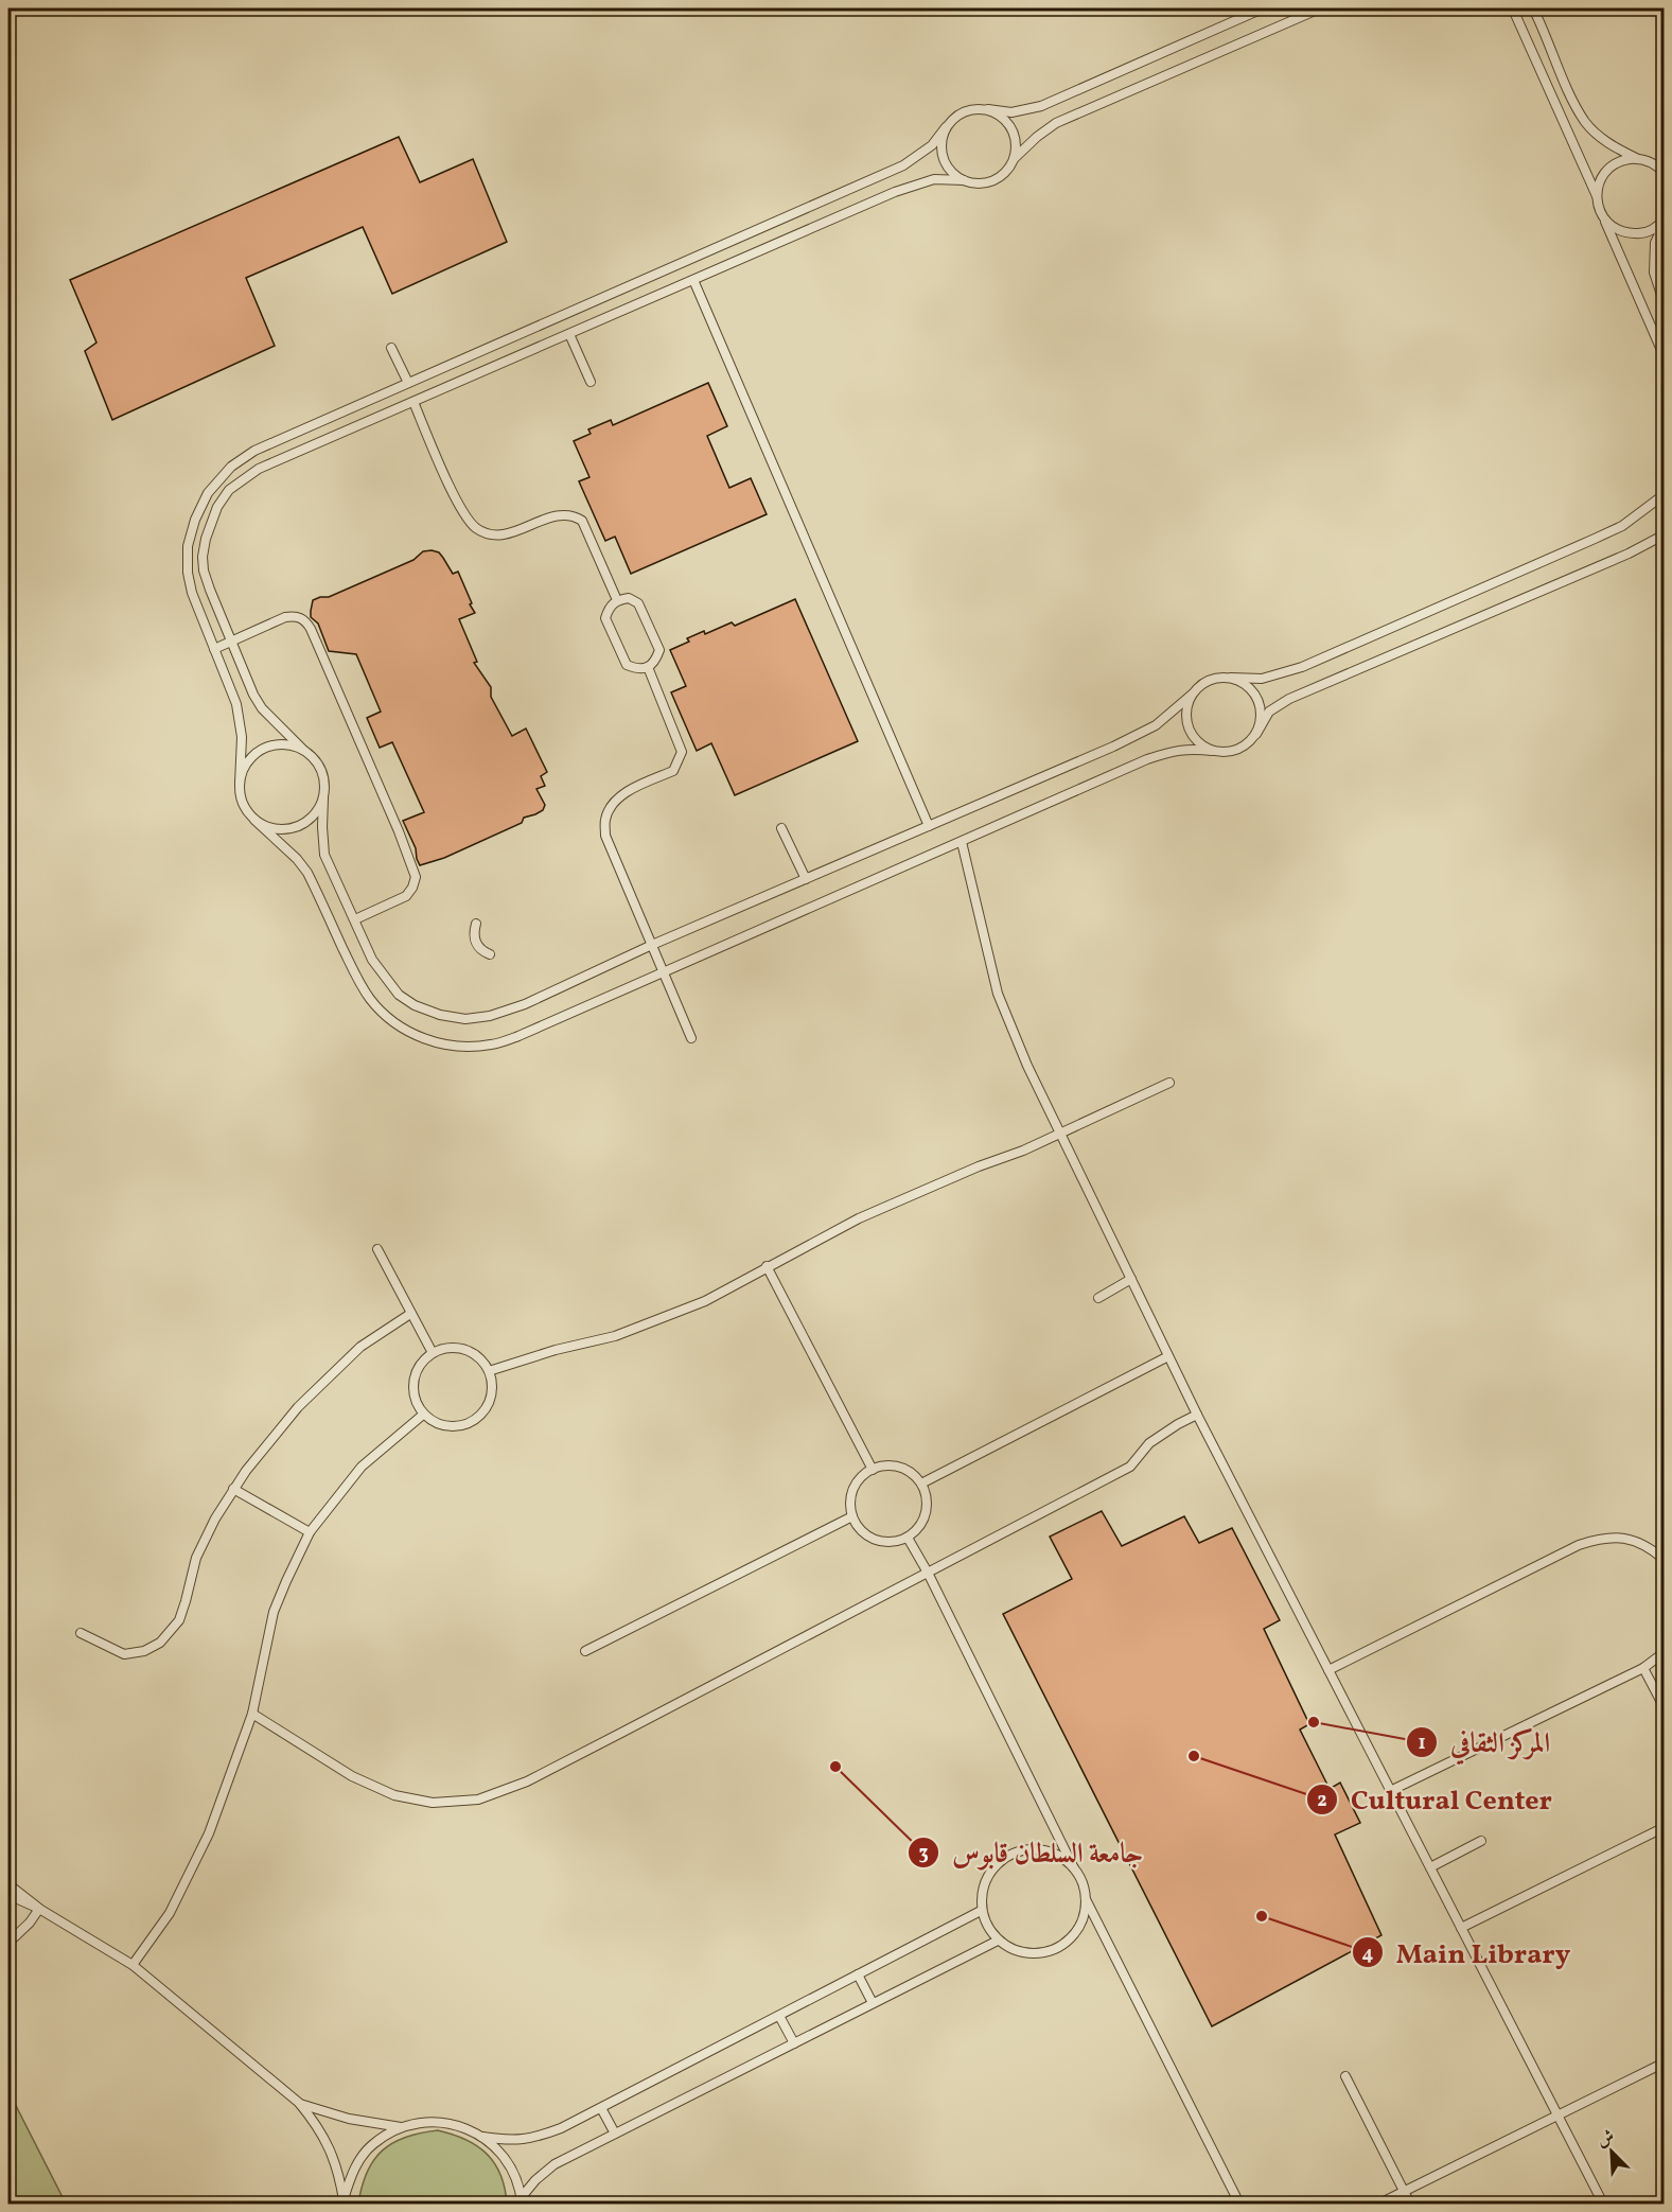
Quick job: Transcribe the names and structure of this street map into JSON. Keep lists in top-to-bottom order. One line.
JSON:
{"places":["المركز الثقافي","Cultural Center","جامعة السلطان قابوس","Main Library"],"north":"top left"}
